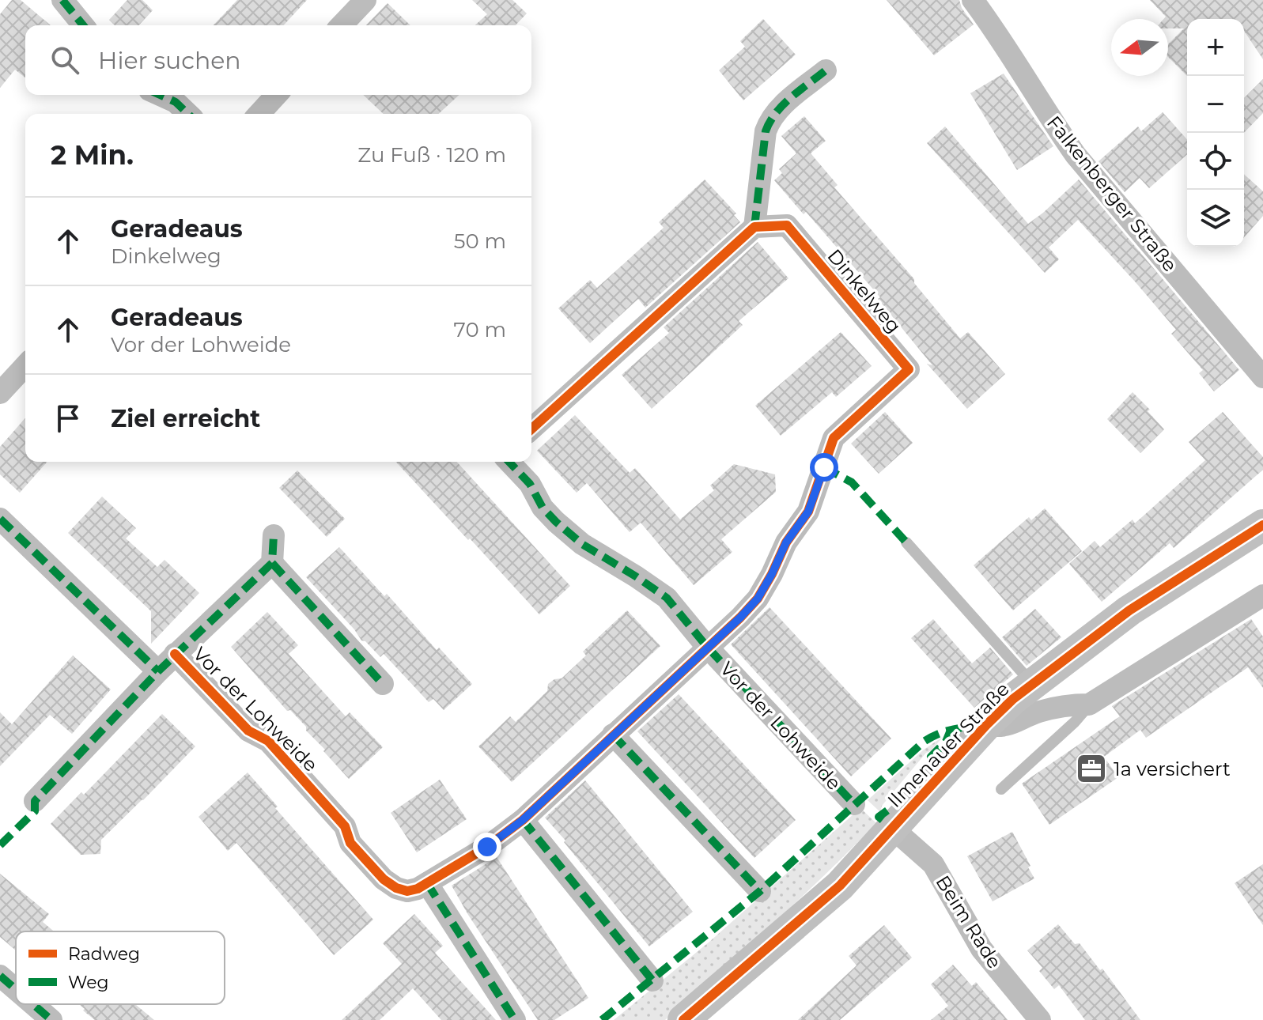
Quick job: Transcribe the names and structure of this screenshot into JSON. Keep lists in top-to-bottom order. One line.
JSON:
{"streets":{"street":["Falkenberger Straße","Dinkelweg","Vor der Lohweide","Ilmenauer Straße","Beim Rade"]},"crossings":[["Dinkelweg","Vor der Lohweide"],["Ilmenauer Straße","Beim Rade"]],"places":{"office":["1a versichert"]},"legend":["Radweg","Weg"],"north":"left","page":{"map_buttons":["+","−"],"search":"Hier suchen","heading":["2 Min.","Zu Fuß · 120 m"],"list":[["Geradeaus","Dinkelweg","50 m"],["Geradeaus","Vor der Lohweide","70 m"],"Ziel erreicht"]}}
